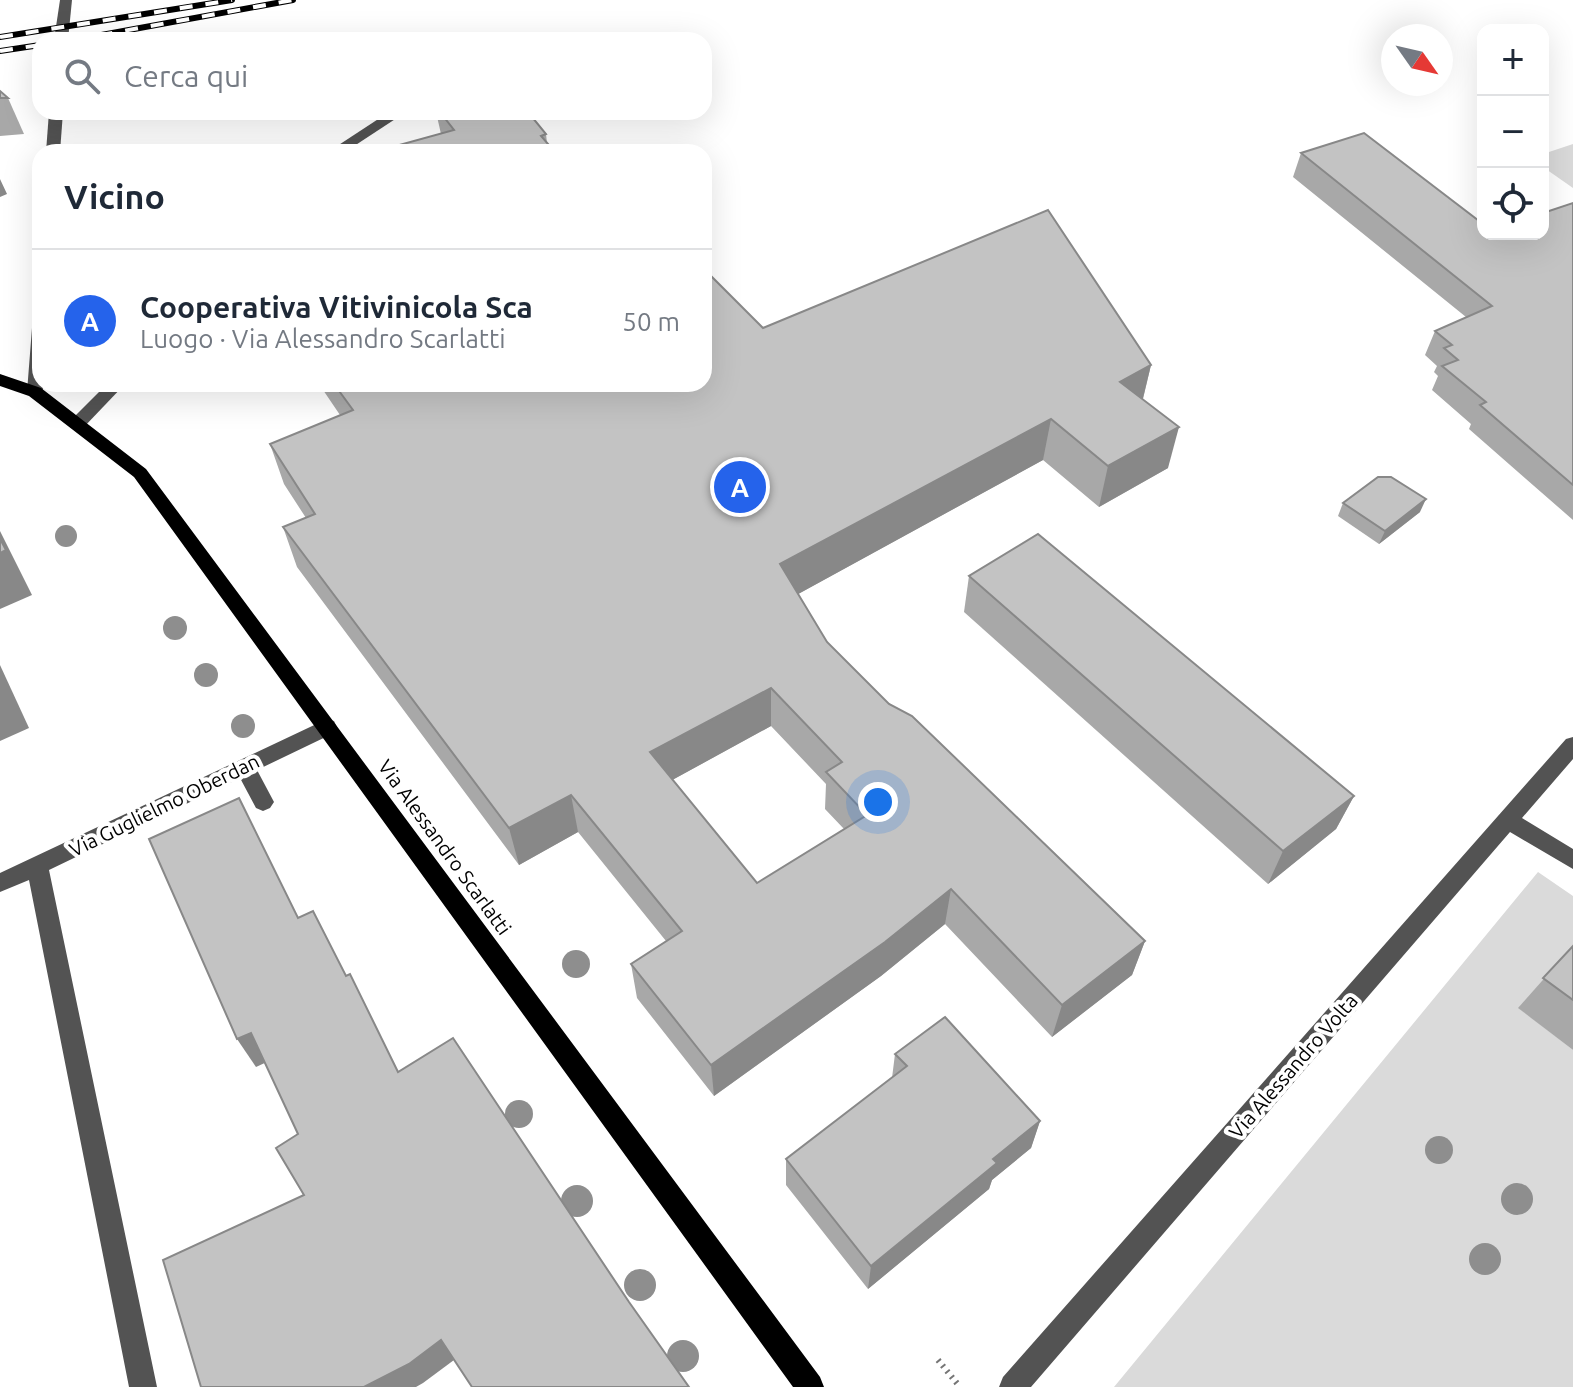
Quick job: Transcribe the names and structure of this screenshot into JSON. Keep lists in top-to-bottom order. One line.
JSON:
{"streets":{"main road":["Via Alessandro Scarlatti"],"street":["Via Guglielmo Oberdan","Via Alessandro Volta"]},"crossings":[["Via Guglielmo Oberdan","Via Alessandro Scarlatti"]],"north":"bottom right","page":{"map_buttons":["+","−"],"search":"Cerca qui","heading":"Vicino","list":[{"mark":"A","name":"Cooperativa Vitivinicola Sca","note":"Luogo · Via Alessandro Scarlatti","value":"50 m"}],"pins":"A"}}
